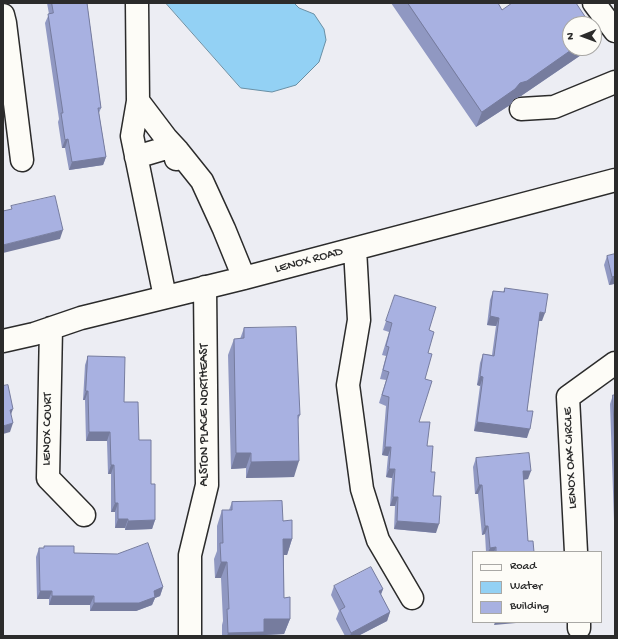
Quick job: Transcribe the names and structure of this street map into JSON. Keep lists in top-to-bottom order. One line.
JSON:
{"streets":{"street":["LENOX ROAD","ALSTON PLACE NORTHEAST","LENOX COURT","LENOX OAK CIRCLE"]},"crossings":[["LENOX ROAD","ALSTON PLACE NORTHEAST"],["LENOX ROAD","LENOX COURT"]],"legend":["Road","Water","Building"],"north":"left"}
